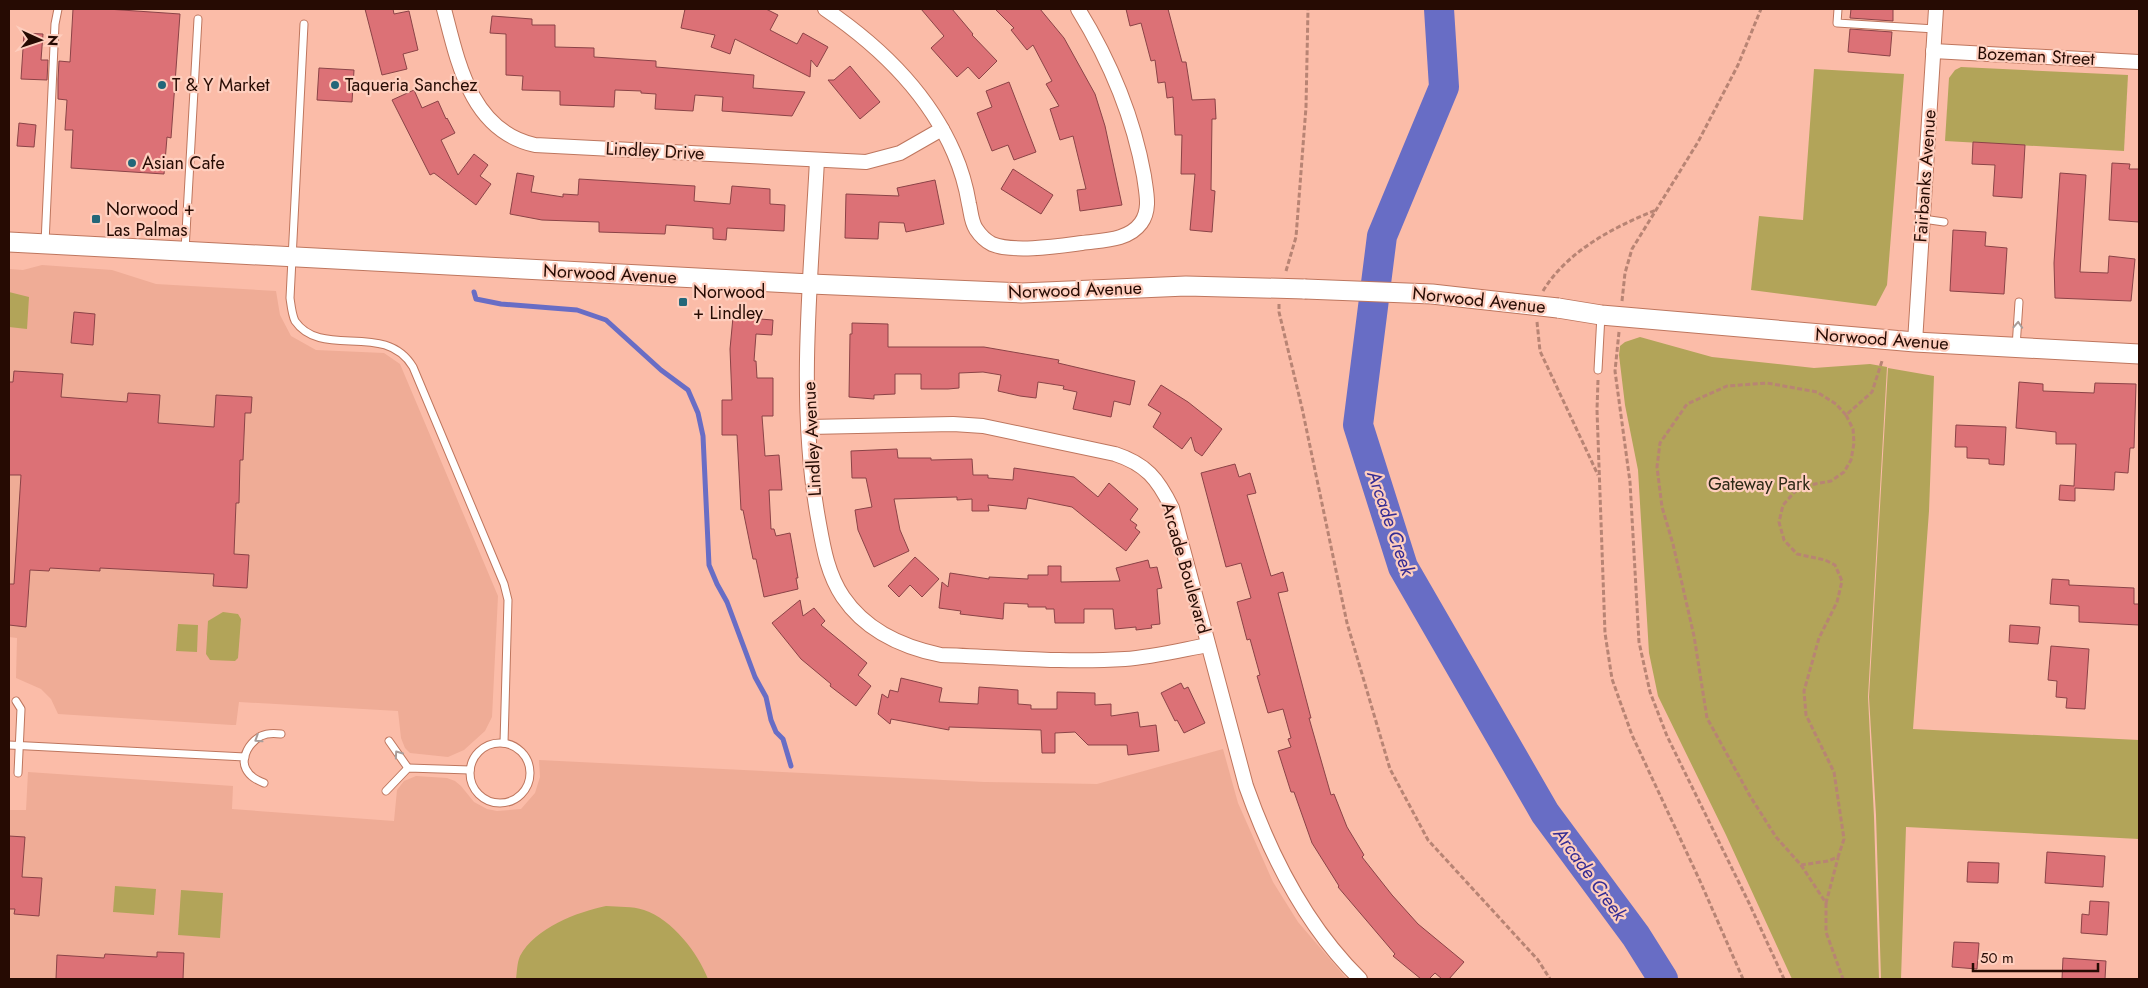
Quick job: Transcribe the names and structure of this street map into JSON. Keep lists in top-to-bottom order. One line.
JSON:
{"streets":{"main road":["Norwood Avenue"],"street":["Bozeman Street","Lindley Drive","Fairbanks Avenue","Lindley Avenue","Arcade Boulevard"]},"crossings":[["Bozeman Street","Fairbanks Avenue"],["Lindley Drive","Lindley Avenue"],["Fairbanks Avenue","Norwood Avenue"],["Norwood Avenue","Lindley Avenue"],["Lindley Avenue","Arcade Boulevard"]],"water":["Arcade Creek"],"parks":["Gateway Park"],"places":{"other":["T & Y Market","Taqueria Sanchez","Asian Cafe"],"transit":["Norwood + Las Palmas","Norwood + Lindley"]},"scale_bar":"50 m","north":"right"}
